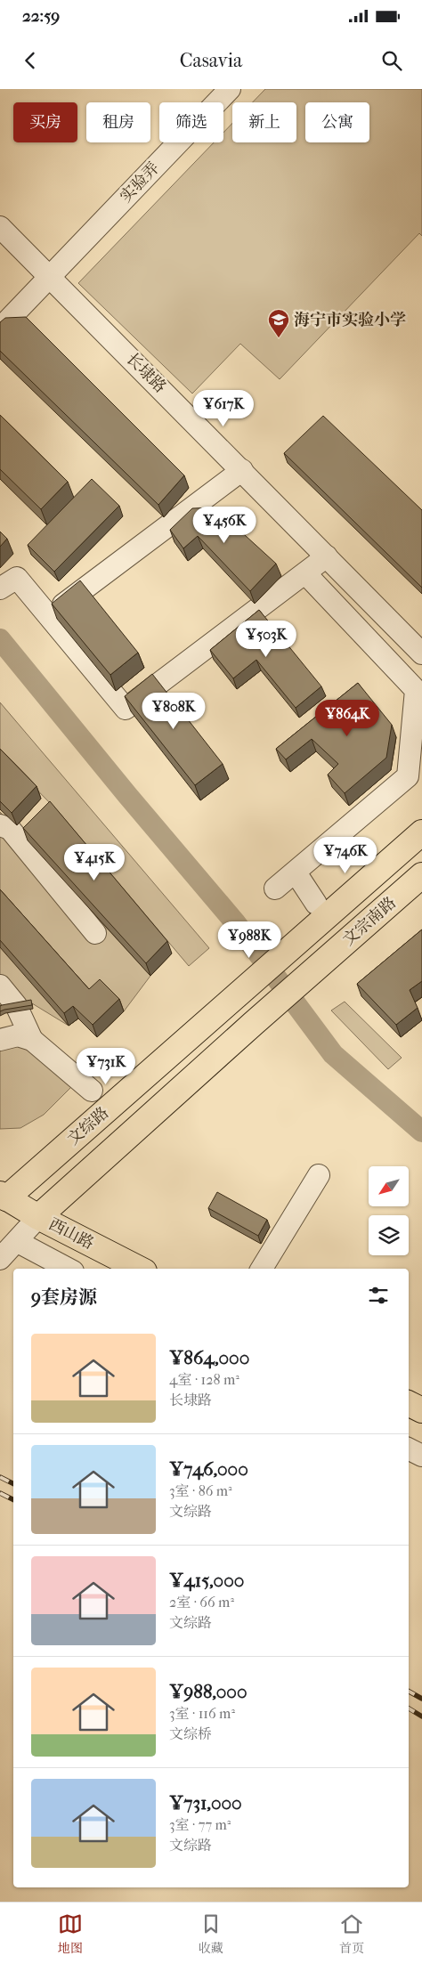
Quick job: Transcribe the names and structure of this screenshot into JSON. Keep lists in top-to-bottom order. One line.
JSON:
{"streets":{"main road":["文宗南路","文综路","西山路"],"street":["实验弄","长埭路"]},"crossings":[["实验弄","长埭路"],["文宗南路","西山路"],["文综路","西山路"]],"places":{"school or university":["海宁市实验小学"]},"north":"bottom left","page":{"status":"22:59","header":"Casavia","chip":["买房","租房","筛选","新上","公寓"],"price":["¥617K","¥456K","¥503K","¥808K","¥864K","¥746K","¥415K","¥988K","¥731K"],"heading":"9套房源","list":[{"name":"¥864,000","note":"4室 · 128 m² · 长埭路"},{"name":"¥746,000","note":"3室 · 86 m² · 文综路"},{"name":"¥415,000","note":"2室 · 66 m² · 文综路"},{"name":"¥988,000","note":"3室 · 116 m² · 文综桥"},{"name":"¥731,000","note":"3室 · 77 m² · 文综路"}],"tabs":["地图","收藏","首页"]}}
